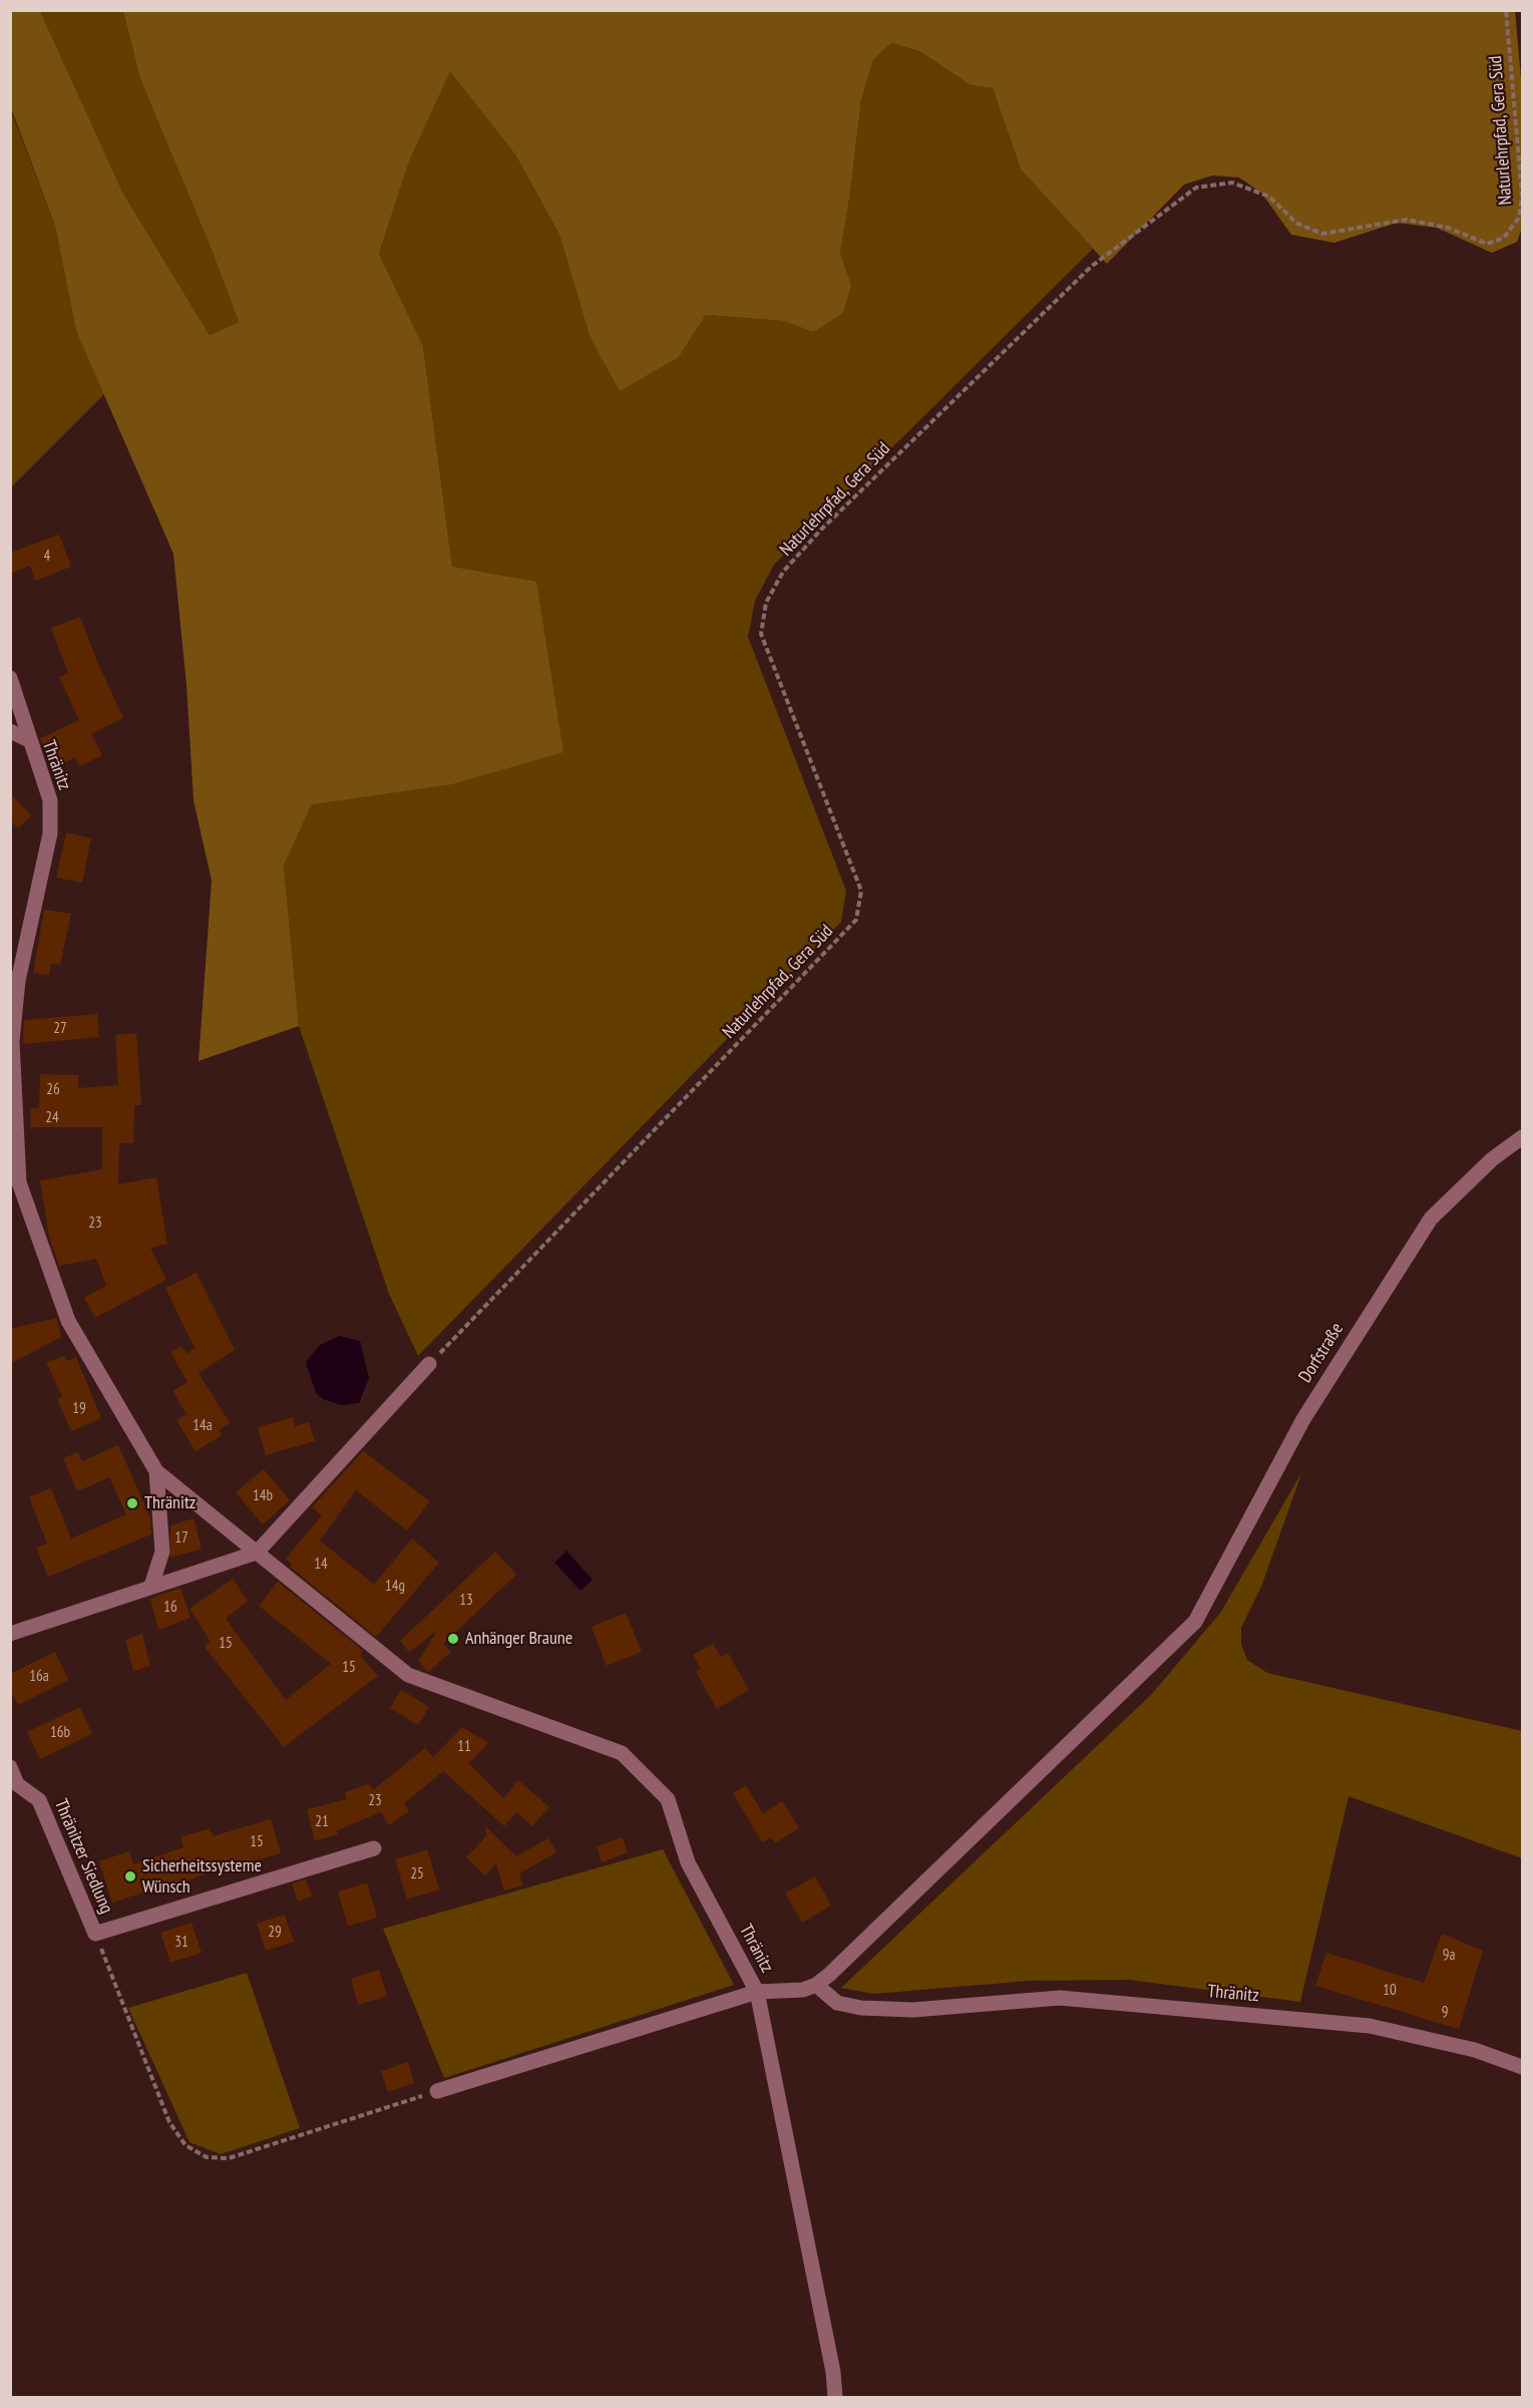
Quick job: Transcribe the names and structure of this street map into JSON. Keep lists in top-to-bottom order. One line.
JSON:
{"streets":{"street":["Thränitz","Dorfstraße","Thränitzer Siedlung"],"path":["Naturlehrpfad, Gera Süd"]},"crossings":[["Thränitz","Dorfstraße"]],"places":["Thränitz","Anhänger Braune","Sicherheitssysteme Wünsch"],"house_numbers":["4","27","26","24","23","19","14a","14b","17","14","14g","13","16","15","15","16a","16b","11","23","21","15","25","29","31","9a","10","9"]}
